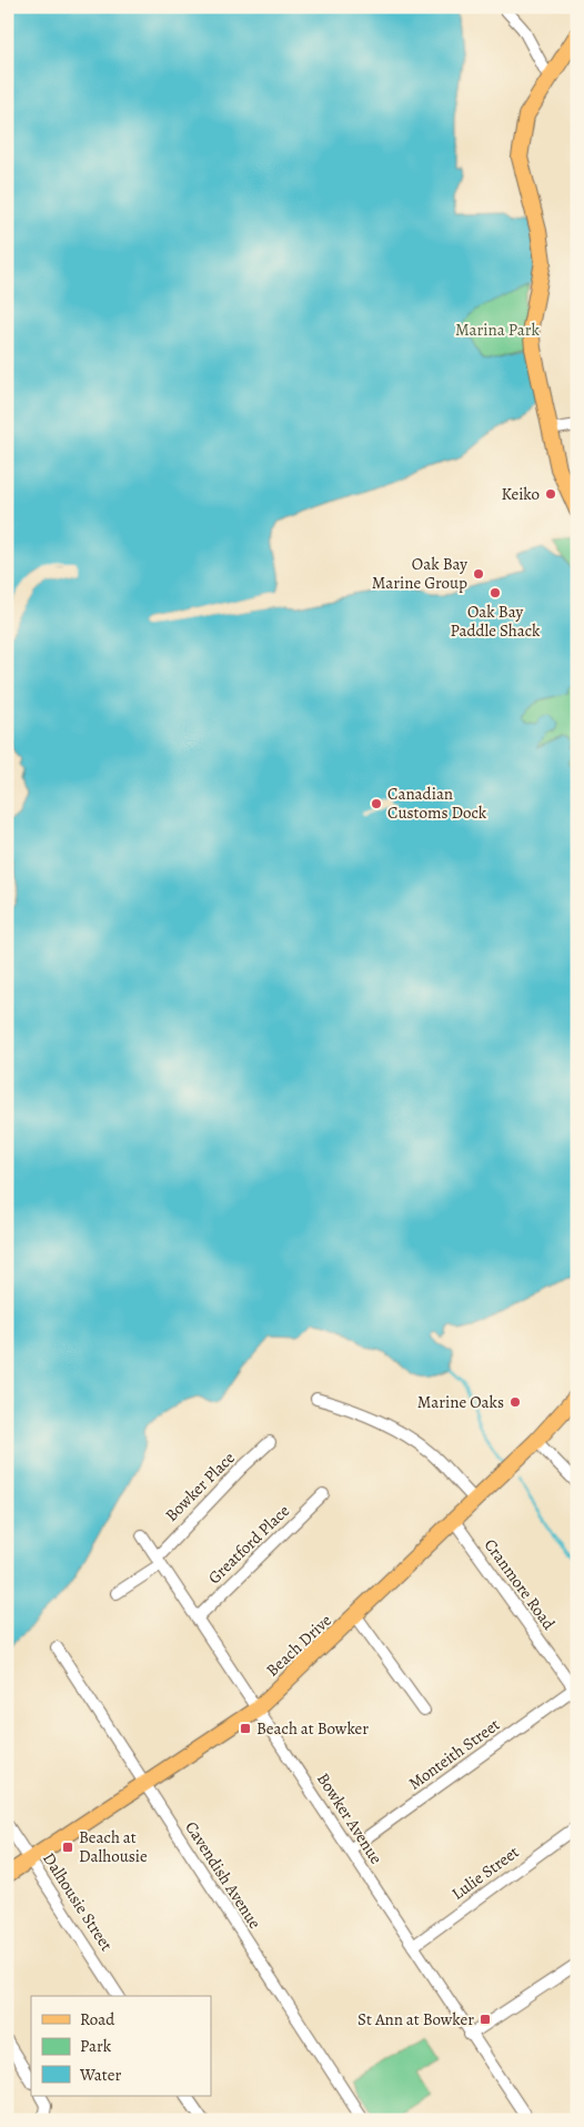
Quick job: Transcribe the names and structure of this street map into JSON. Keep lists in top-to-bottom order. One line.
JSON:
{"streets":{"main road":["Beach Drive"],"street":["Bowker Place","Greatford Place","Cranmore Road","Monteith Street","Bowker Avenue","Lulie Street","Cavendish Avenue","Dalhousie Street"]},"crossings":[["Bowker Place","Bowker Avenue"],["Greatford Place","Bowker Avenue"],["Cranmore Road","Beach Drive"],["Cranmore Road","Monteith Street"],["Beach Drive","Bowker Avenue"],["Beach Drive","Cavendish Avenue"],["Beach Drive","Dalhousie Street"],["Monteith Street","Bowker Avenue"],["Bowker Avenue","Lulie Street"]],"parks":["Marina Park"],"places":{"other":["Keiko","Oak Bay Marine Group","Oak Bay Paddle Shack","Canadian Customs Dock","Marine Oaks"],"transit":["Beach at Bowker","Beach at Dalhousie","St Ann at Bowker"]},"legend":["Road","Park","Water"]}
